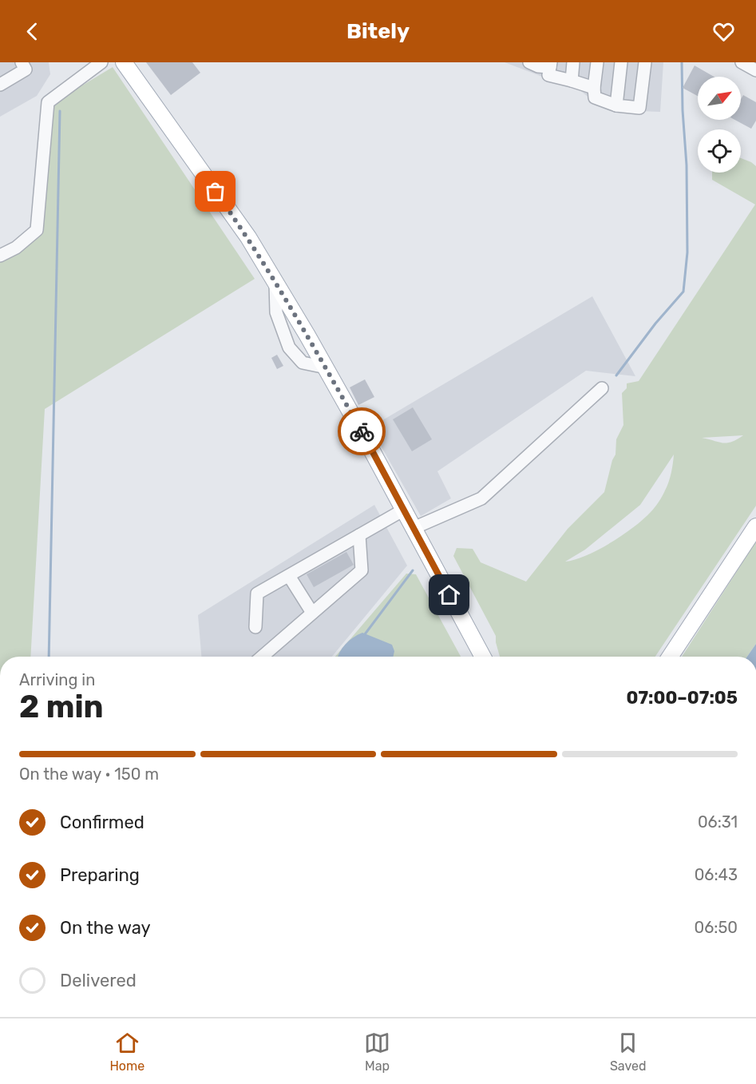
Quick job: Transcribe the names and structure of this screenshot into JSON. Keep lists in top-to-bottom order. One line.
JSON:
{"north":"top right","page":{"header":"Bitely","heading":["2 min","Arriving in","07:00–07:05"],"bar":"On the way · 150 m","list":[["Confirmed","06:31"],["Preparing","06:43"],["On the way","06:50"],"Delivered"],"tabs":["Home","Map","Saved"]}}
